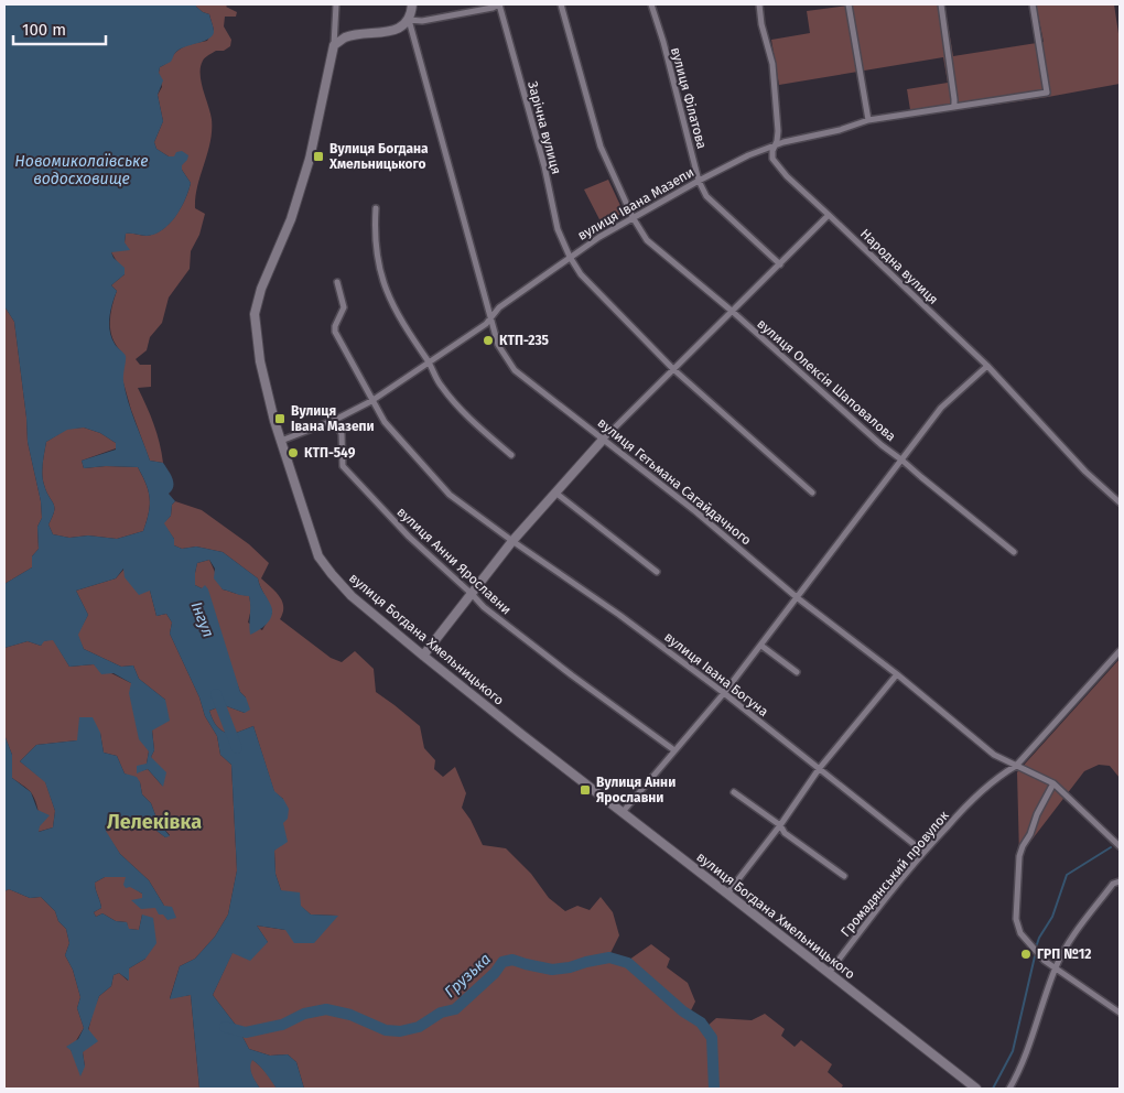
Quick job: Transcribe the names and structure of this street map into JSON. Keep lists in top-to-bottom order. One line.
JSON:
{"streets":{"street":["вулиця Філатова","Зарічна вулиця","вулиця Івана Мазепи","Народна вулиця","вулиця Олексія Шаповалова","вулиця Гетьмана Сагайдачного","вулиця Анни Ярославни","вулиця Богдана Хмельницького","вулиця Івана Богуна","Громадянський провулок"]},"crossings":[["вулиця Філатова","вулиця Івана Мазепи"],["Зарічна вулиця","вулиця Івана Мазепи"],["вулиця Івана Мазепи","Народна вулиця"],["вулиця Івана Мазепи","вулиця Олексія Шаповалова"],["вулиця Івана Мазепи","вулиця Гетьмана Сагайдачного"],["вулиця Івана Мазепи","вулиця Анни Ярославни"],["вулиця Івана Мазепи","вулиця Богдана Хмельницького"],["вулиця Івана Мазепи","вулиця Івана Богуна"],["вулиця Гетьмана Сагайдачного","Громадянський провулок"],["вулиця Богдана Хмельницького","Громадянський провулок"],["вулиця Івана Богуна","Громадянський провулок"]],"districts":["Лелеківка"],"water":["Новомиколаївське водосховище","Інгул","Грузька"],"places":{"transit":["Вулиця Богдана Хмельницького","Вулиця Івана Мазепи","Вулиця Анни Ярославни"],"other":["КТП-235","КТП-549","ГРП №12"]},"scale_bar":"100 m"}
